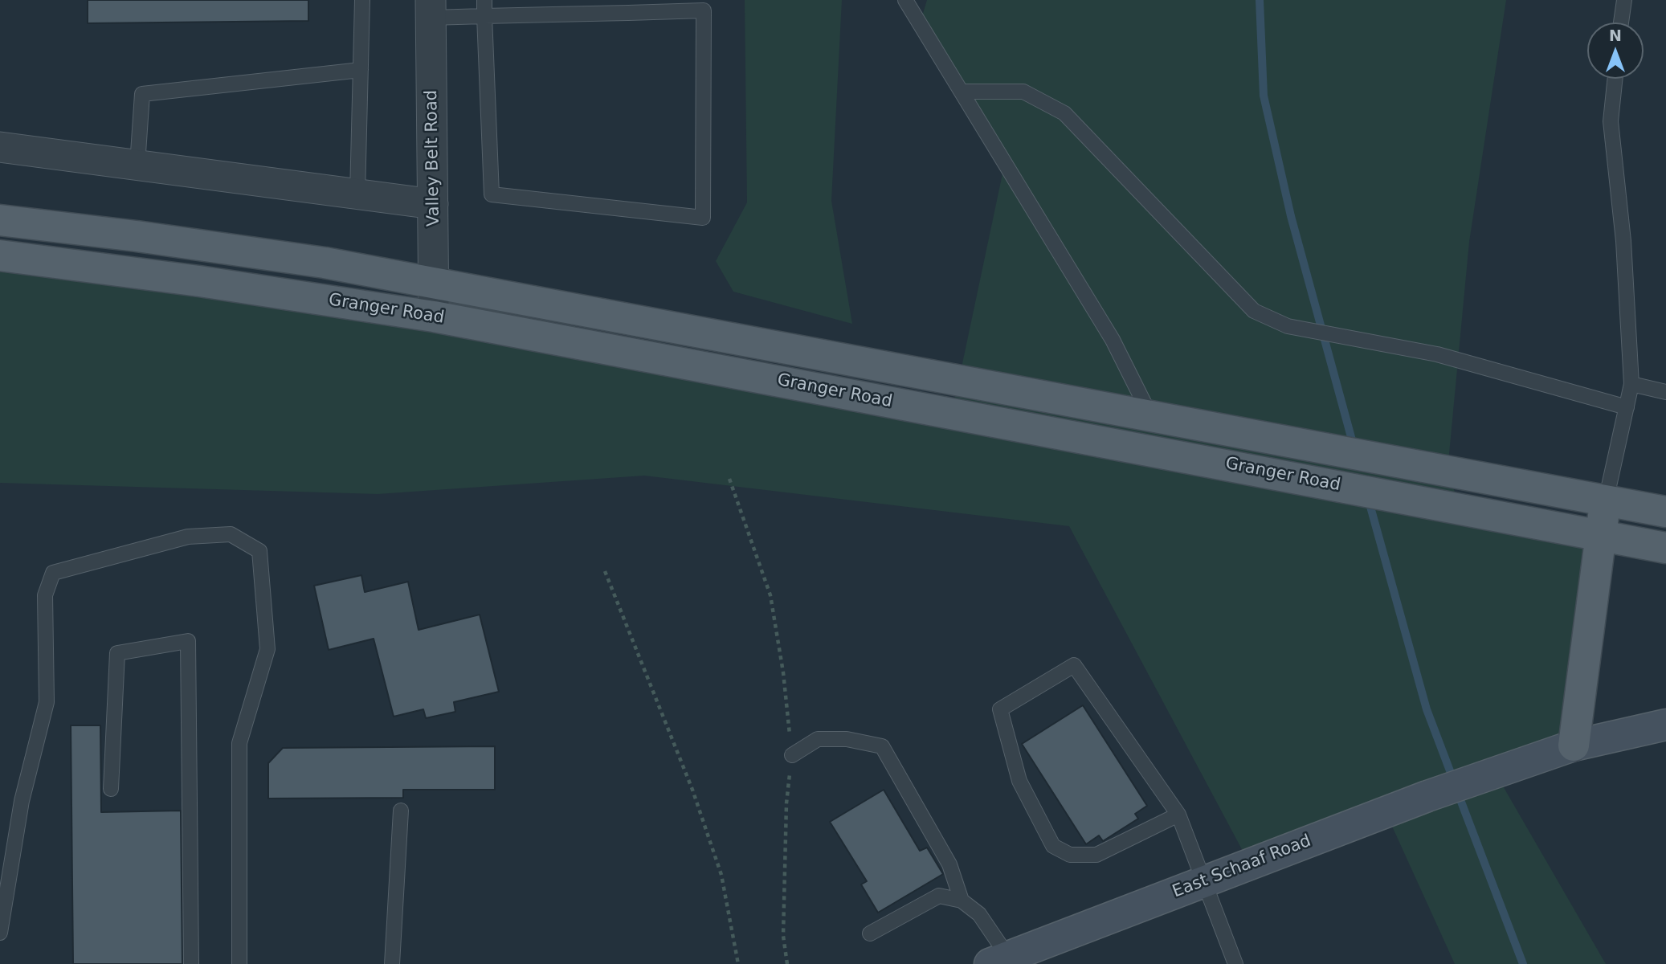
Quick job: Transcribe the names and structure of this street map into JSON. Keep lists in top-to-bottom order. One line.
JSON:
{"streets":{"main road":["Granger Road"],"street":["Valley Belt Road","East Schaaf Road"]},"crossings":[["Valley Belt Road","Granger Road"]],"north":"top"}
